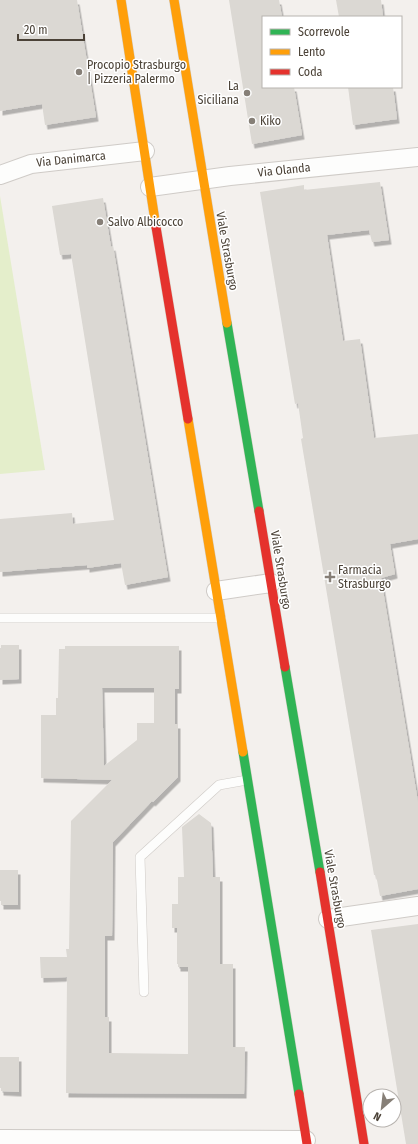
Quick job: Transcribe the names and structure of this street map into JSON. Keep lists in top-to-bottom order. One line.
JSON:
{"streets":{"street":["Via Danimarca","Via Olanda","Viale Strasburgo"]},"crossings":[["Via Olanda","Viale Strasburgo"]],"places":{"other":["Procopio Strasburgo | Pizzeria Palermo","La Siciliana","Kiko","Salvo Albicocco"],"health":["Farmacia Strasburgo"]},"legend":["Scorrevole","Lento","Coda"],"scale_bar":"20 m","north":"bottom left"}
